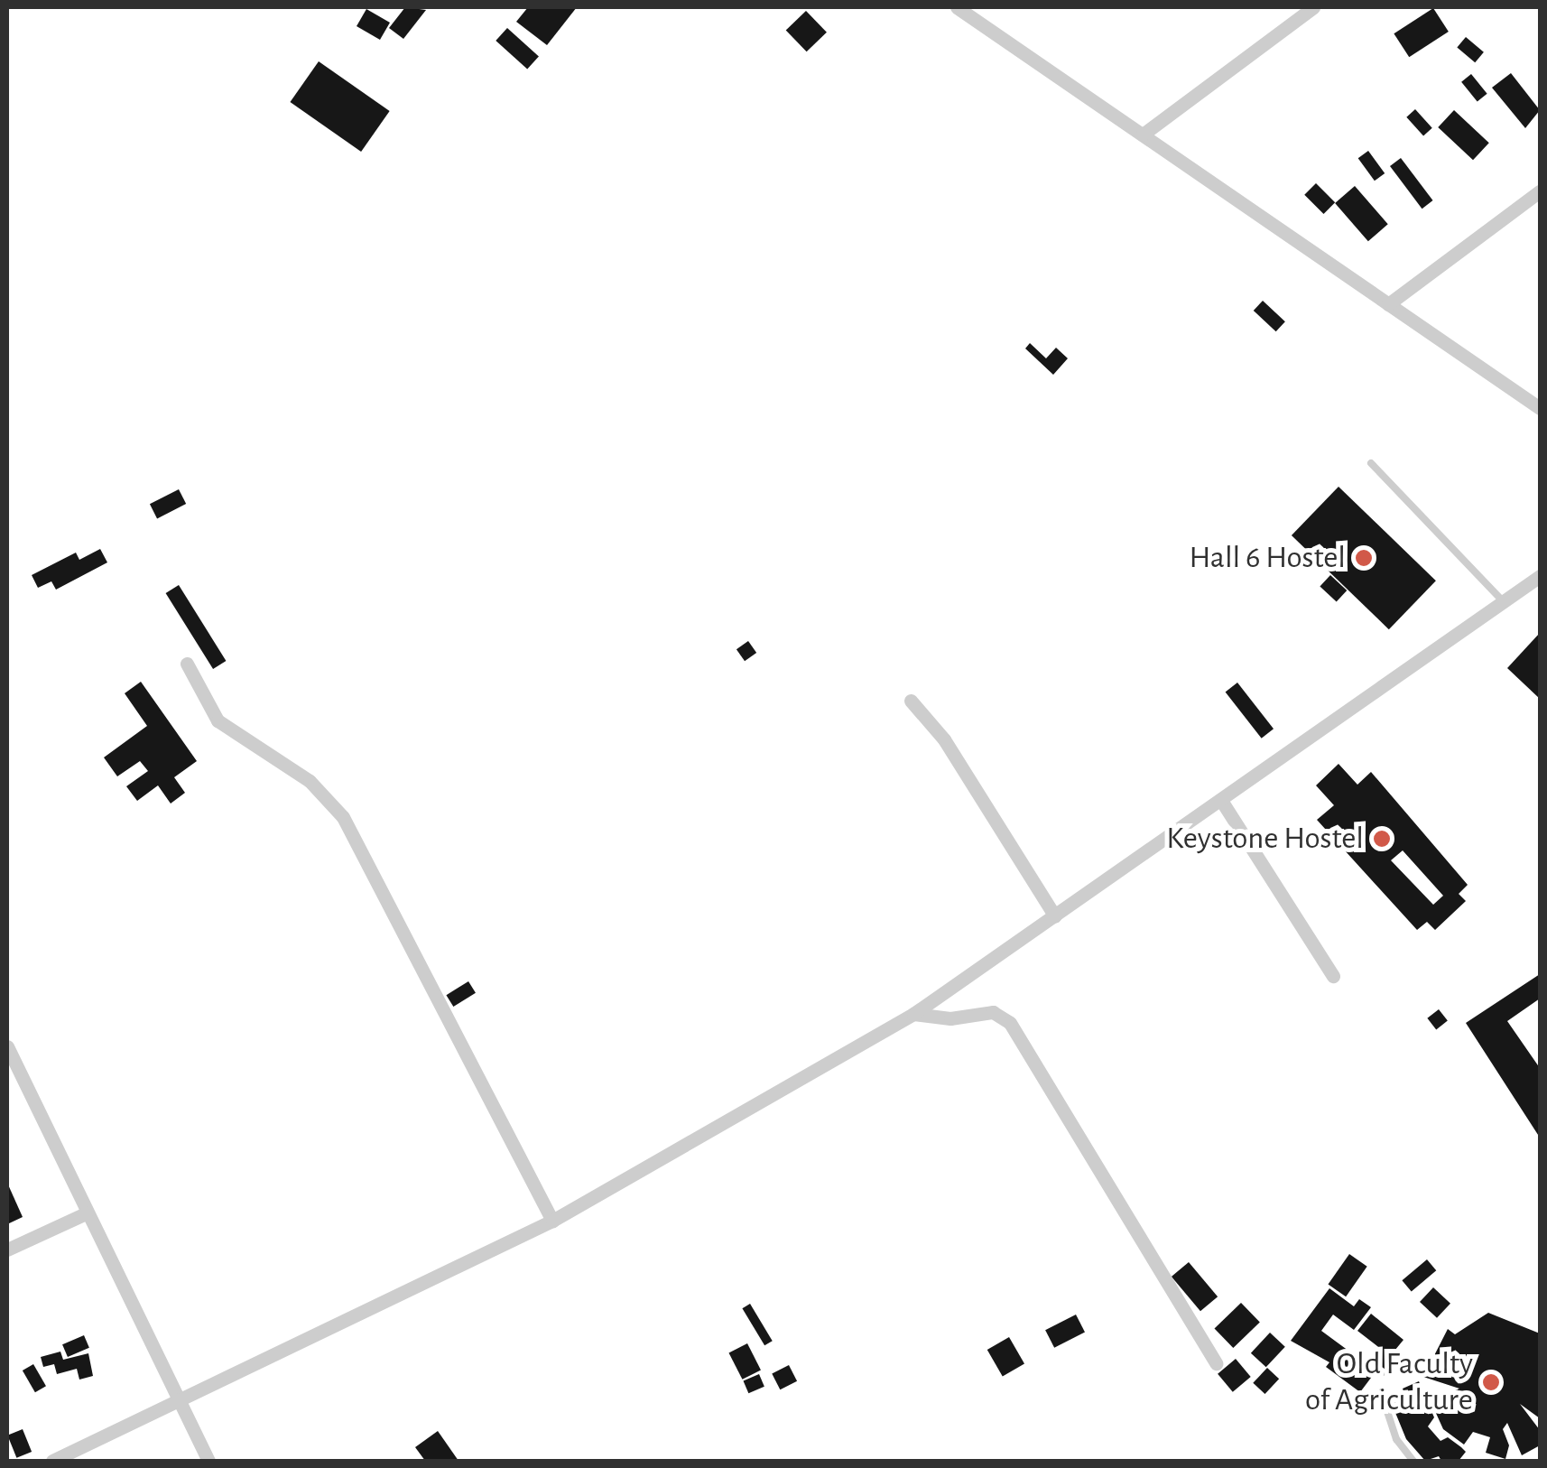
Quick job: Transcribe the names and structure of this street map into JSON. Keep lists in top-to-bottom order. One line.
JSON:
{"places":["Hall 6 Hostel","Keystone Hostel","Old Faculty of Agriculture"]}
